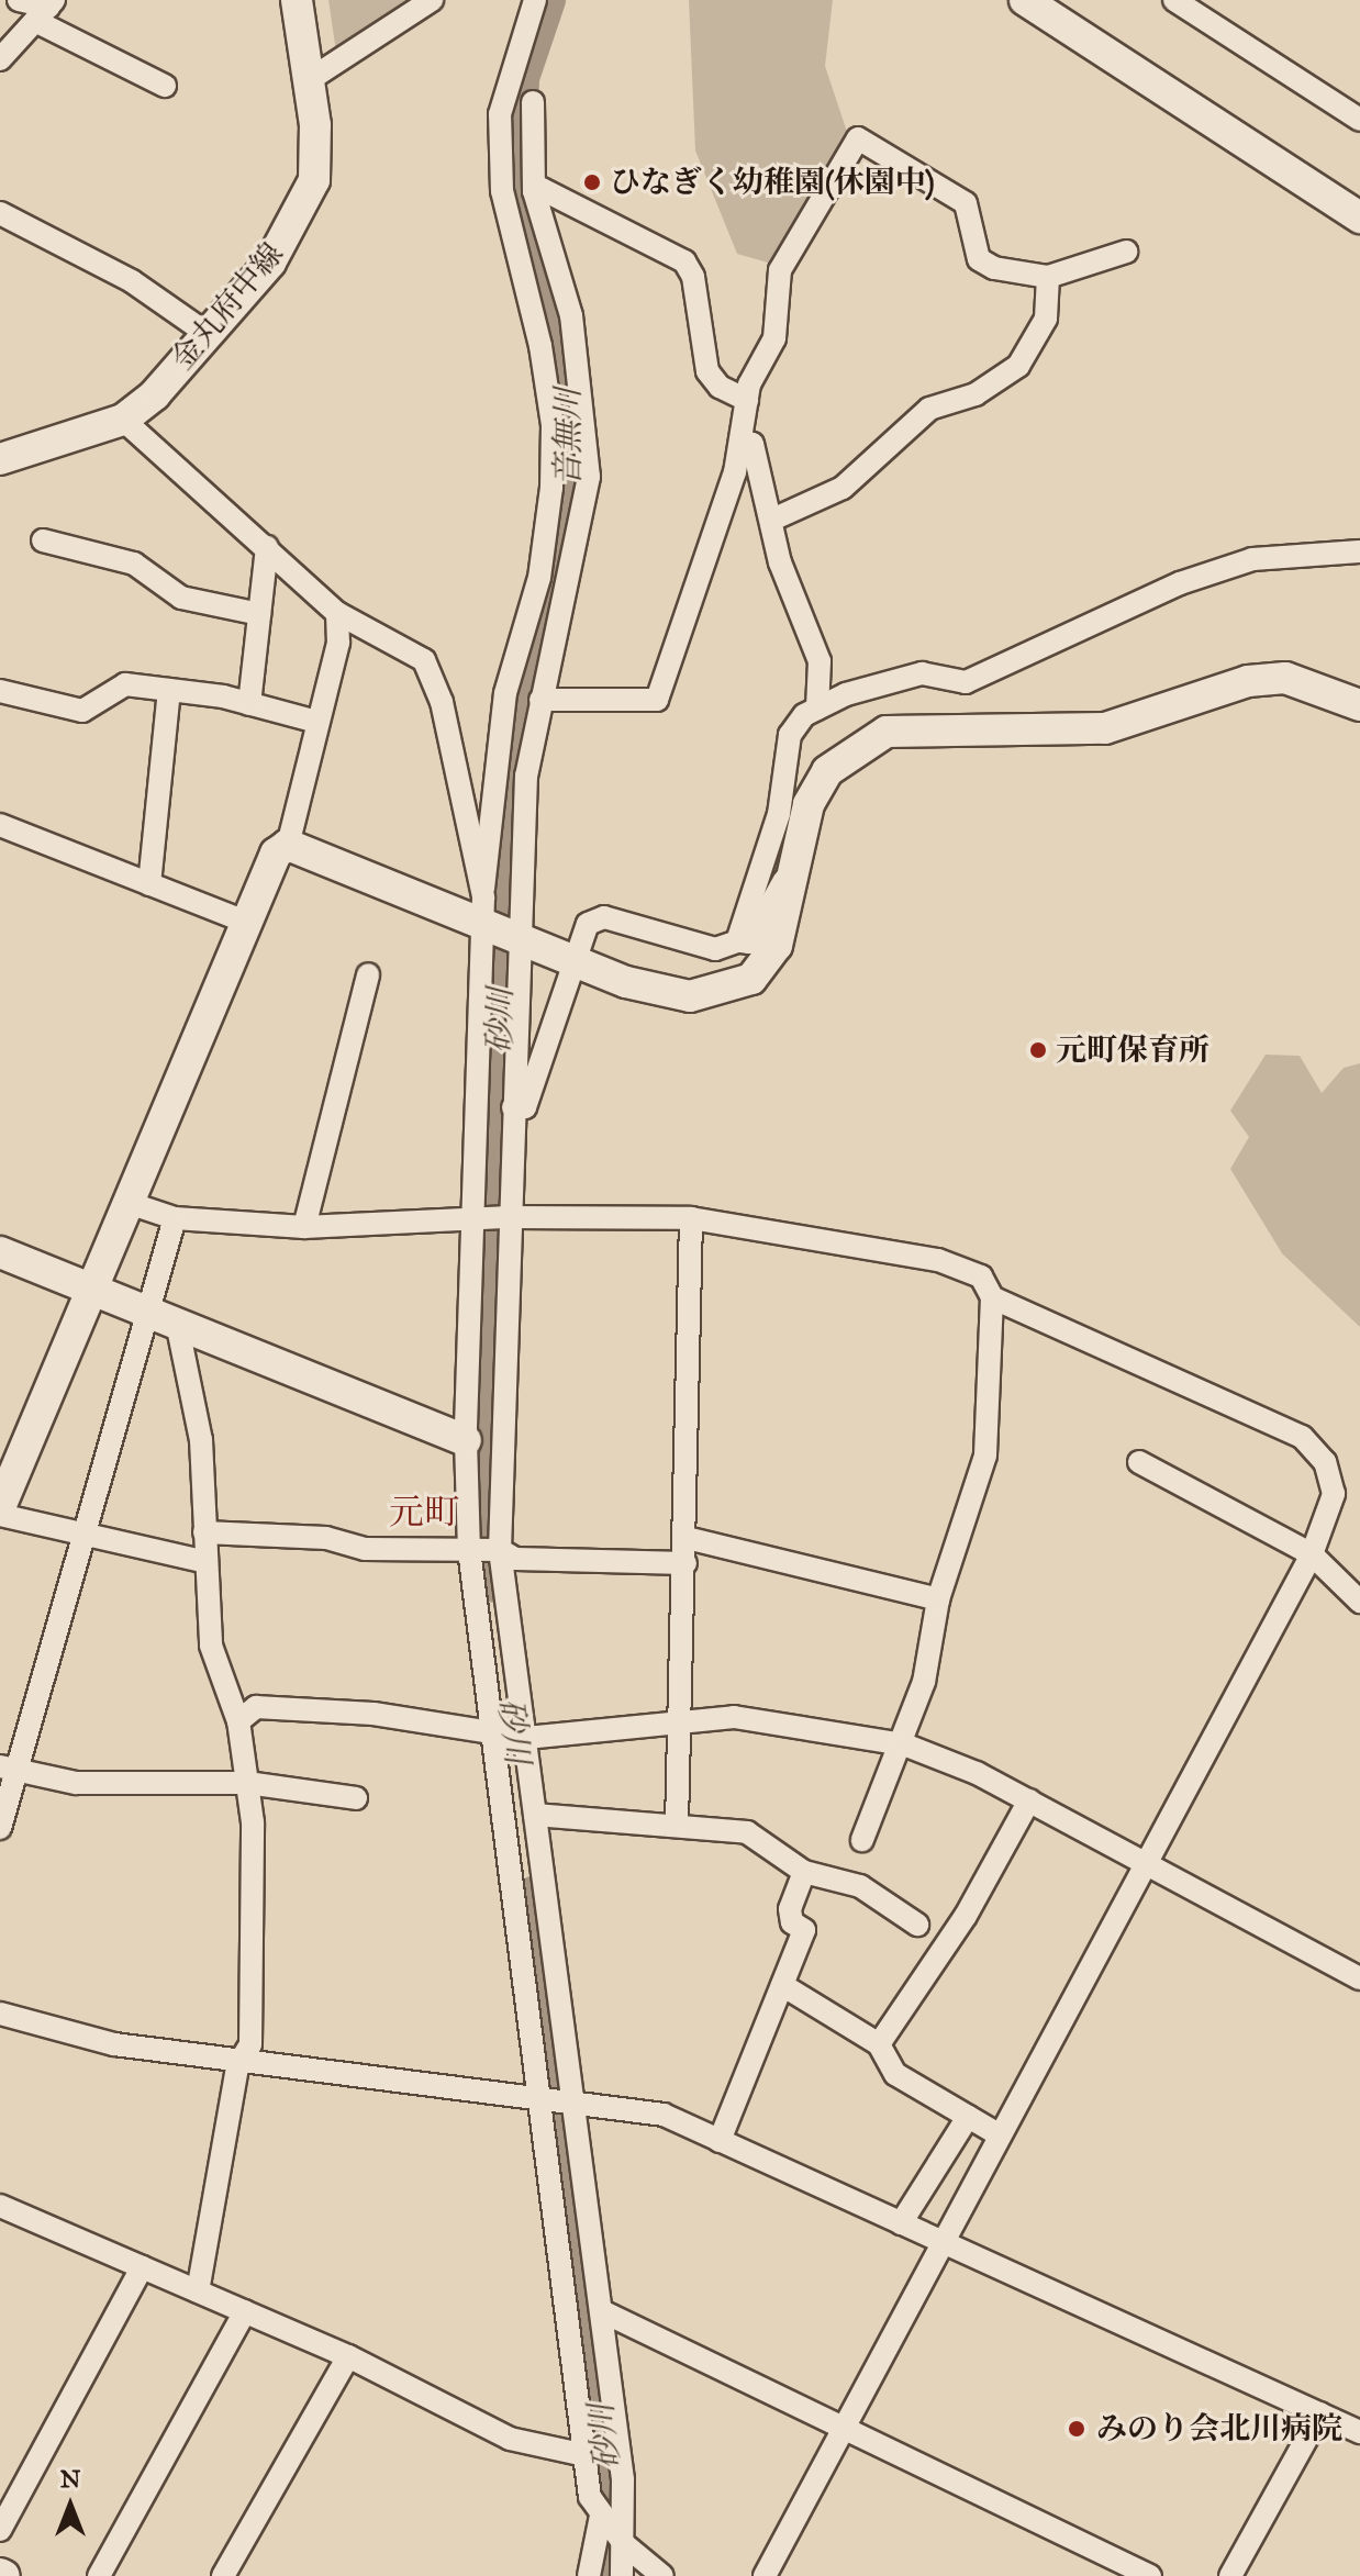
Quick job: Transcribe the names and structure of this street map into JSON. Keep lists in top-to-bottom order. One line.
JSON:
{"streets":{"street":["金丸府中線"]},"districts":["元町"],"water":["音無川","砂川"],"places":["ひなぎく幼稚園(休園中)","元町保育所","みのり会北川病院"],"north":"top"}
